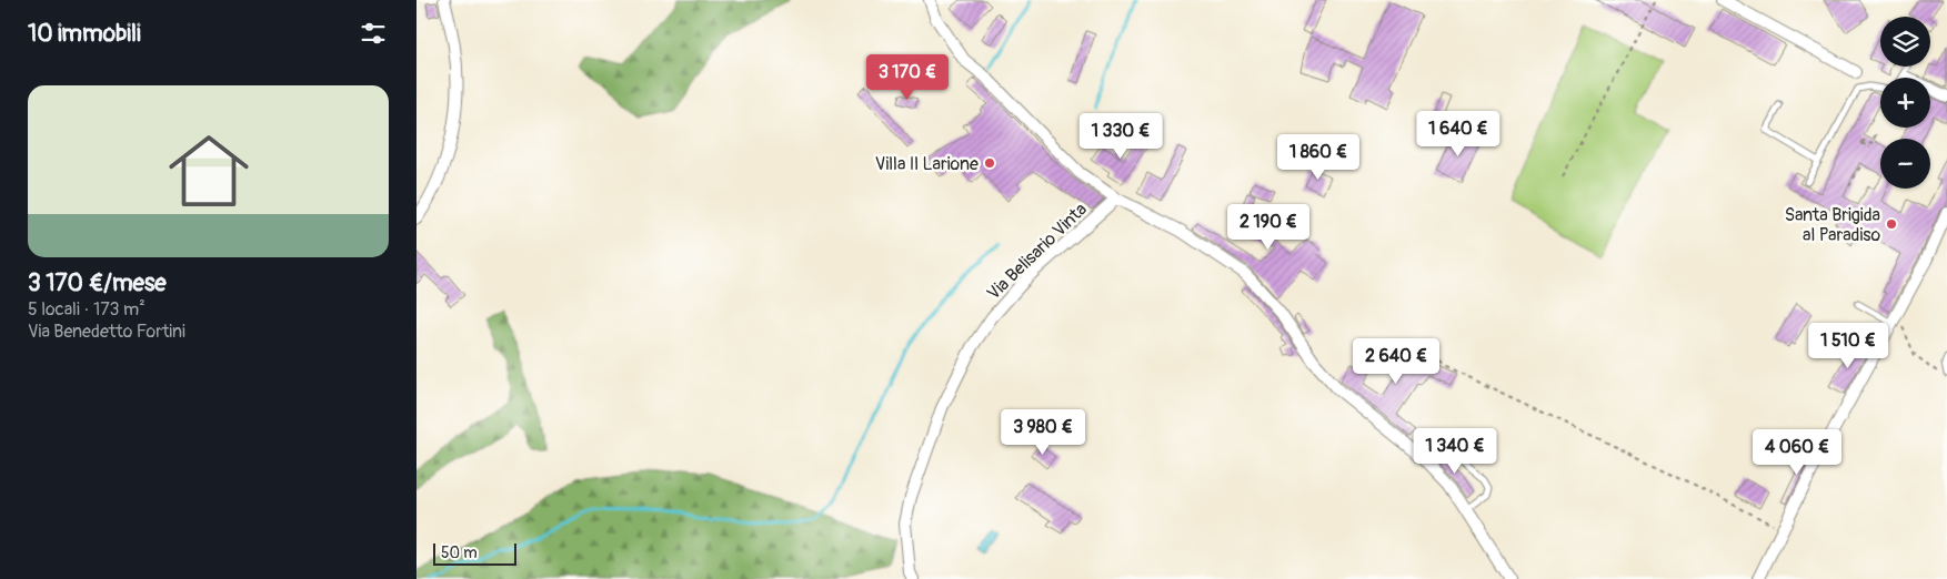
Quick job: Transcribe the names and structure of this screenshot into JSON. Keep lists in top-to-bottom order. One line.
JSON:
{"streets":{"street":["Via Belisario Vinta"]},"places":["Villa Il Larione","Santa Brigida al Paradiso"],"scale_bar":"50 m","page":{"heading":"10 immobili","map_buttons":["+","−"],"price":["3 170 €","1 640 €","1 330 €","1 860 €","2 190 €","1 510 €","2 640 €","3 980 €","1 340 €","4 060 €"],"list":[{"name":"3 170 €/mese","note":"5 locali · 173 m² · Via Benedetto Fortini"}],"scale":"50 m"}}
